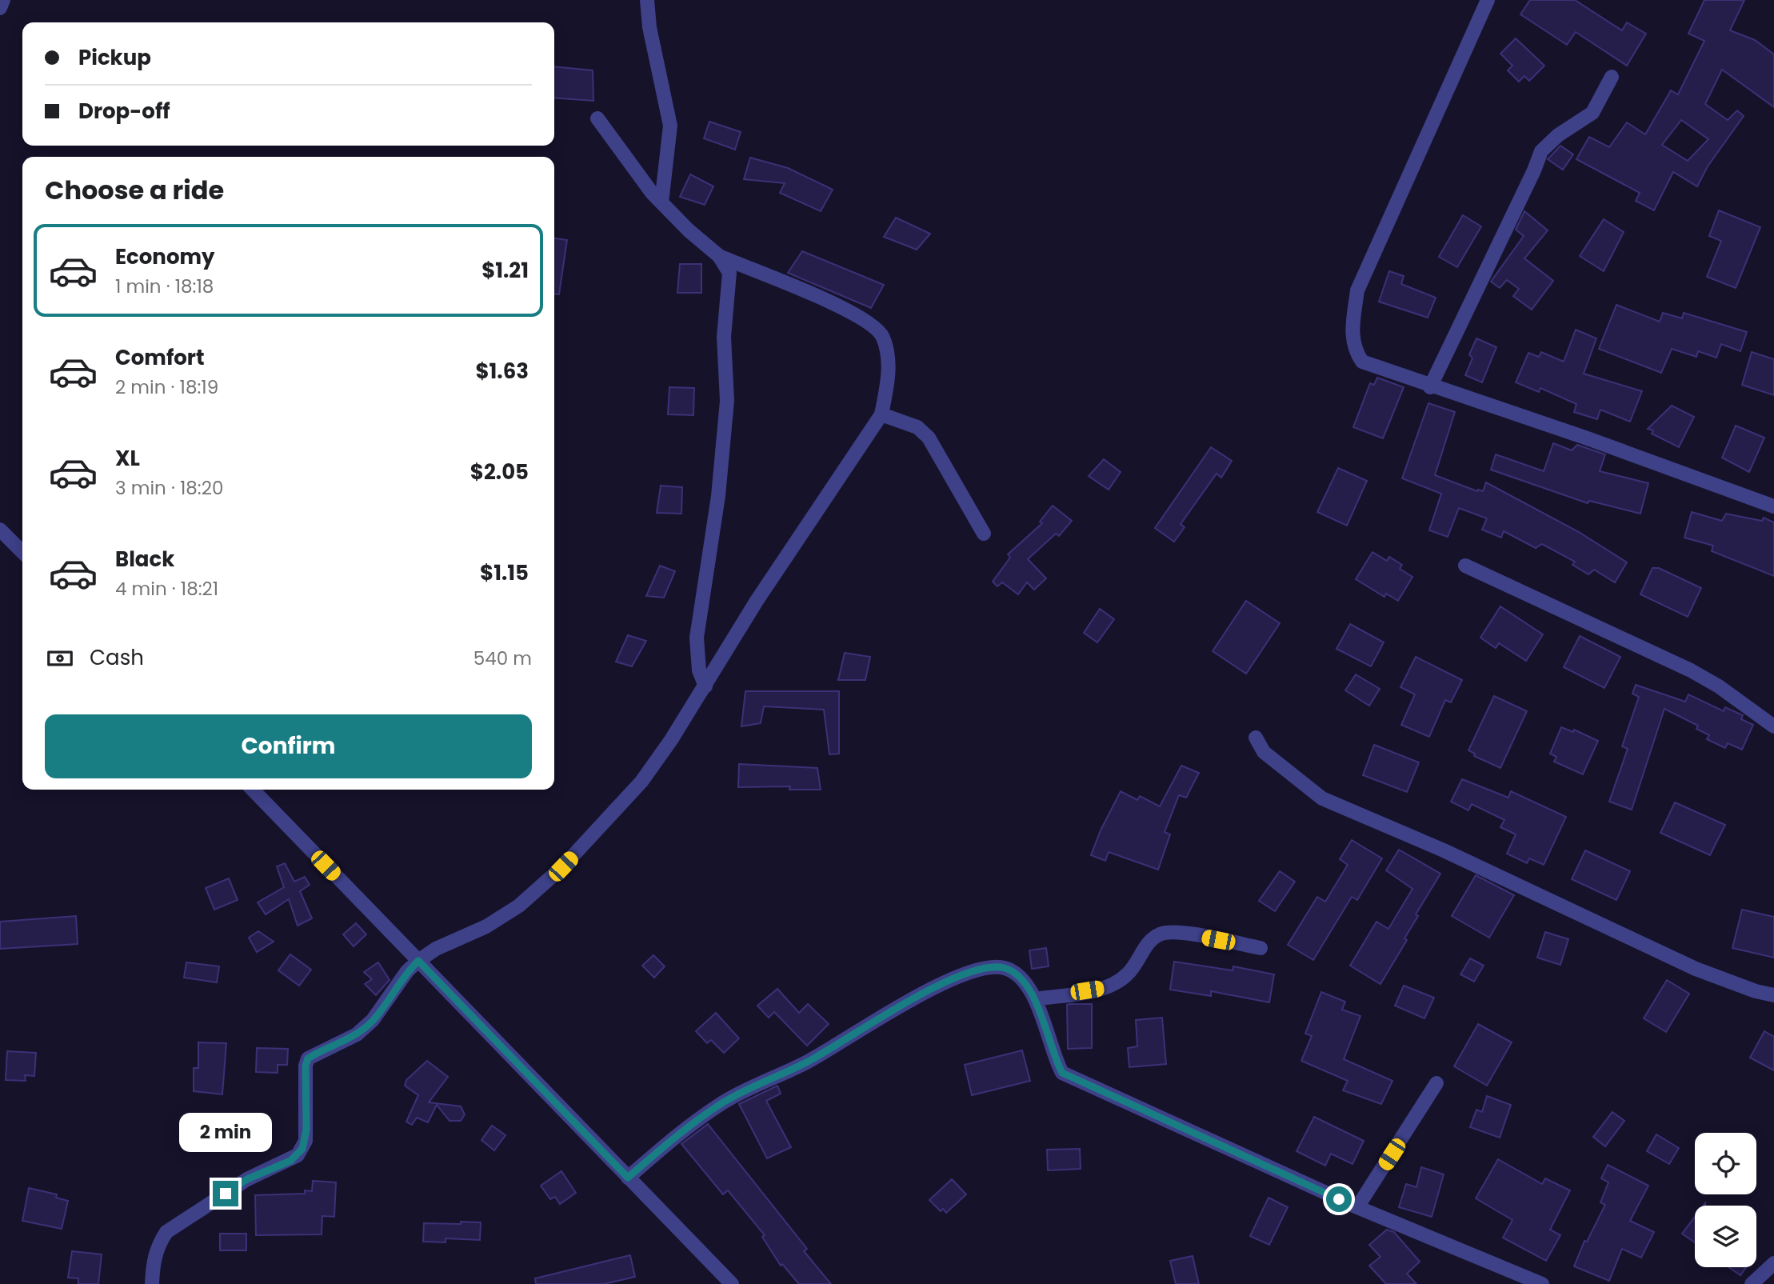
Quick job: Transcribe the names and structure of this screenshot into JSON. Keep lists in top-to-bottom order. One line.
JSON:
{"page":{"banner":["Pickup","Drop-off"],"heading":"Choose a ride","list":[{"name":"Economy","note":"1 min · 18:18","value":"$1.21"},{"name":"Comfort","note":"2 min · 18:19","value":"$1.63"},{"name":"XL","note":"3 min · 18:20","value":"$2.05"},{"name":"Black","note":"4 min · 18:21","value":"$1.15"}],"pay":["Cash","540 m"],"buttons":"Confirm","bubble":"2 min"}}
